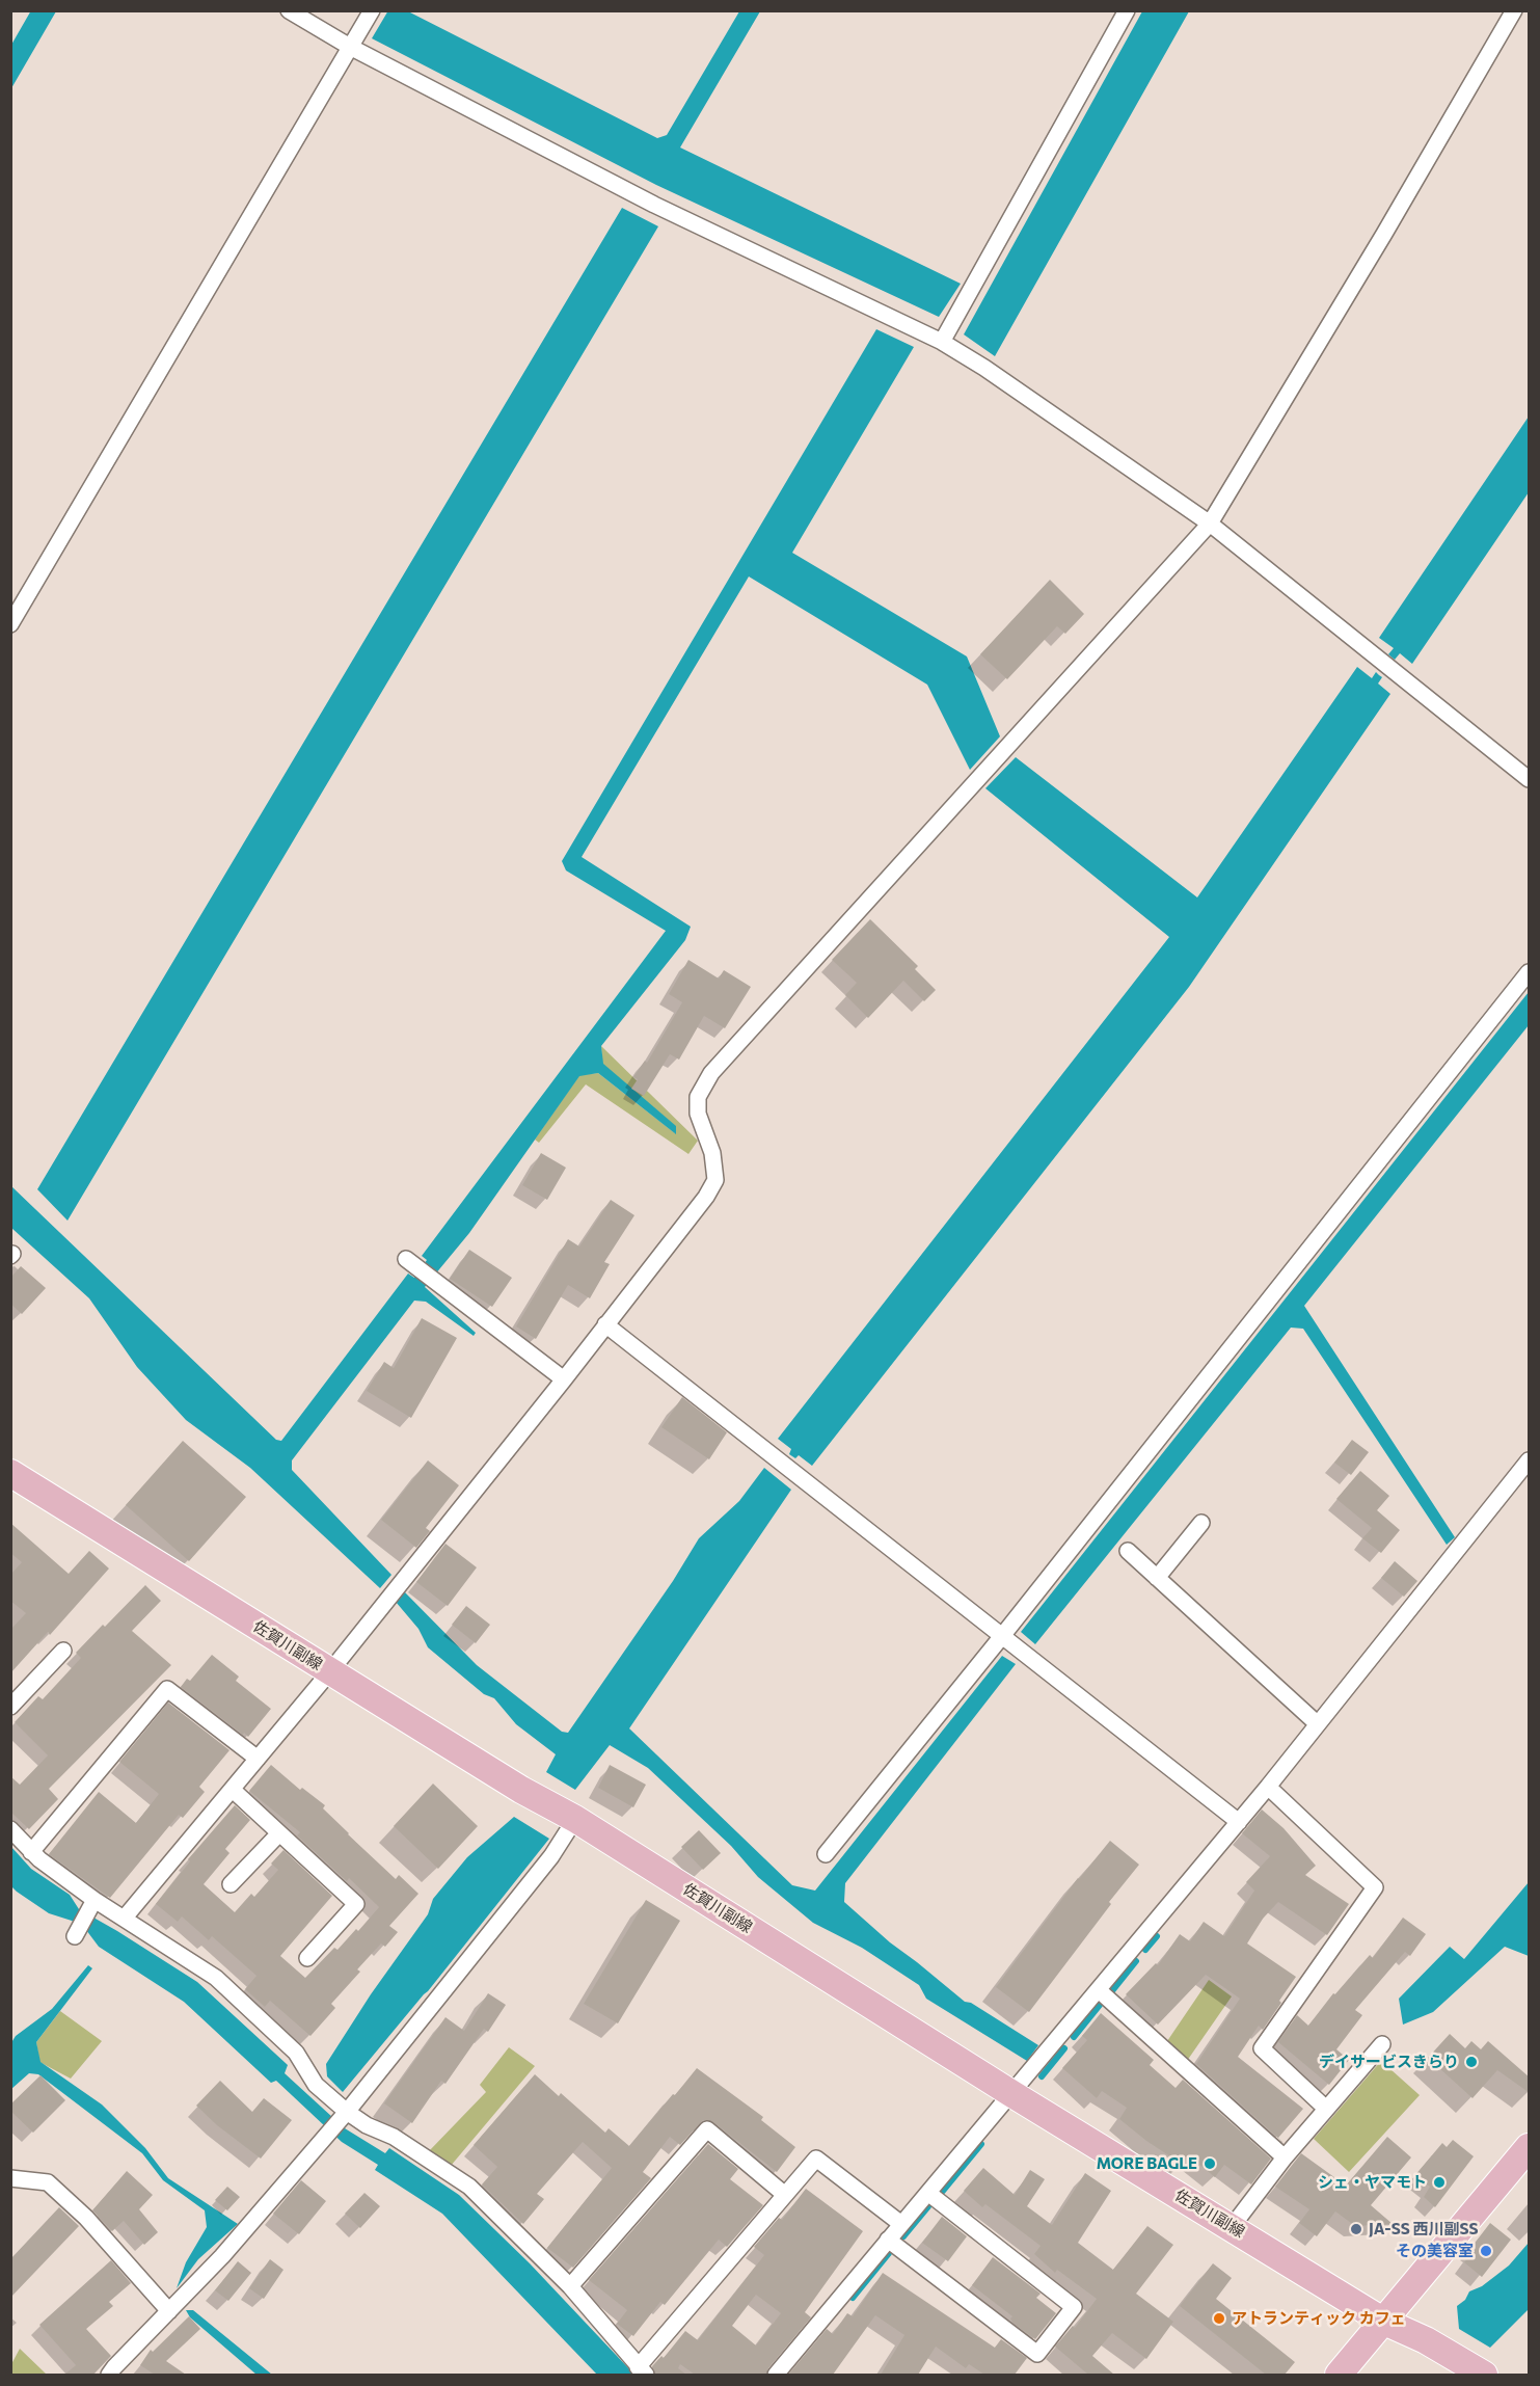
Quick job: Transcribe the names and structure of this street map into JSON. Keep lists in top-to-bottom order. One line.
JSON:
{"streets":{"main road":["佐賀川副線"]},"places":["デイサービスきらり","MORE BAGLE","シェ・ヤマモト","JA-SS 西川副SS","その美容室","アトランティック カフェ"]}
